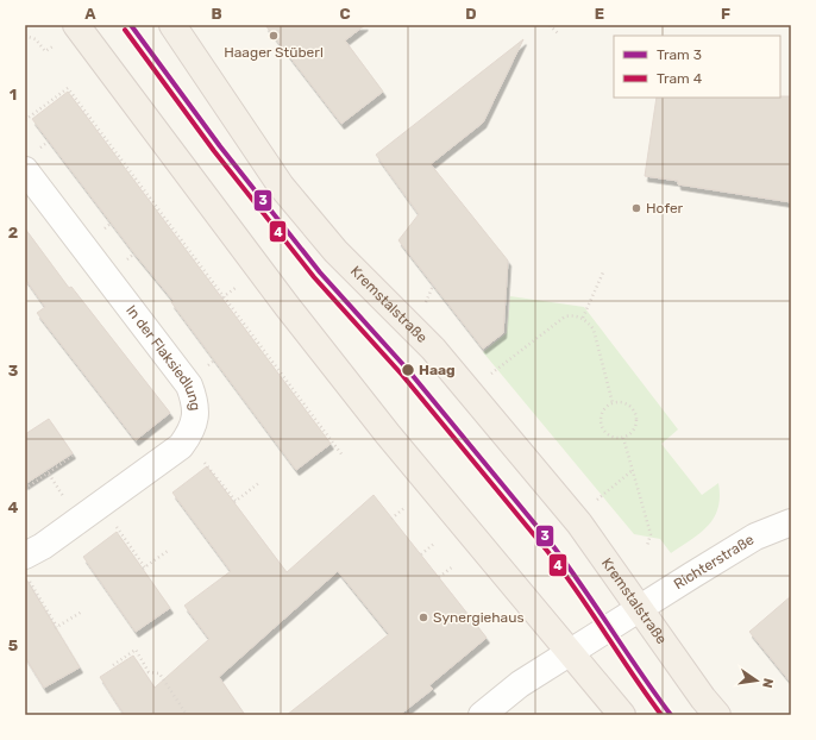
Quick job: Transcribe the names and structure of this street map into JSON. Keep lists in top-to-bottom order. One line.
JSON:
{"streets":{"main road":["Kremstalstraße"],"street":["In der Flaksiedlung","Richterstraße"]},"crossings":[["Kremstalstraße","Richterstraße"]],"places":["Haager Stüberl","Hofer","Haag","Synergiehaus"],"lines":["tram line 3","tram line 4"],"legend":["Tram 3","Tram 4"],"north":"right","grid":{"columns":["A","B","C","D","E","F"],"rows":["1","2","3","4","5"]}}
